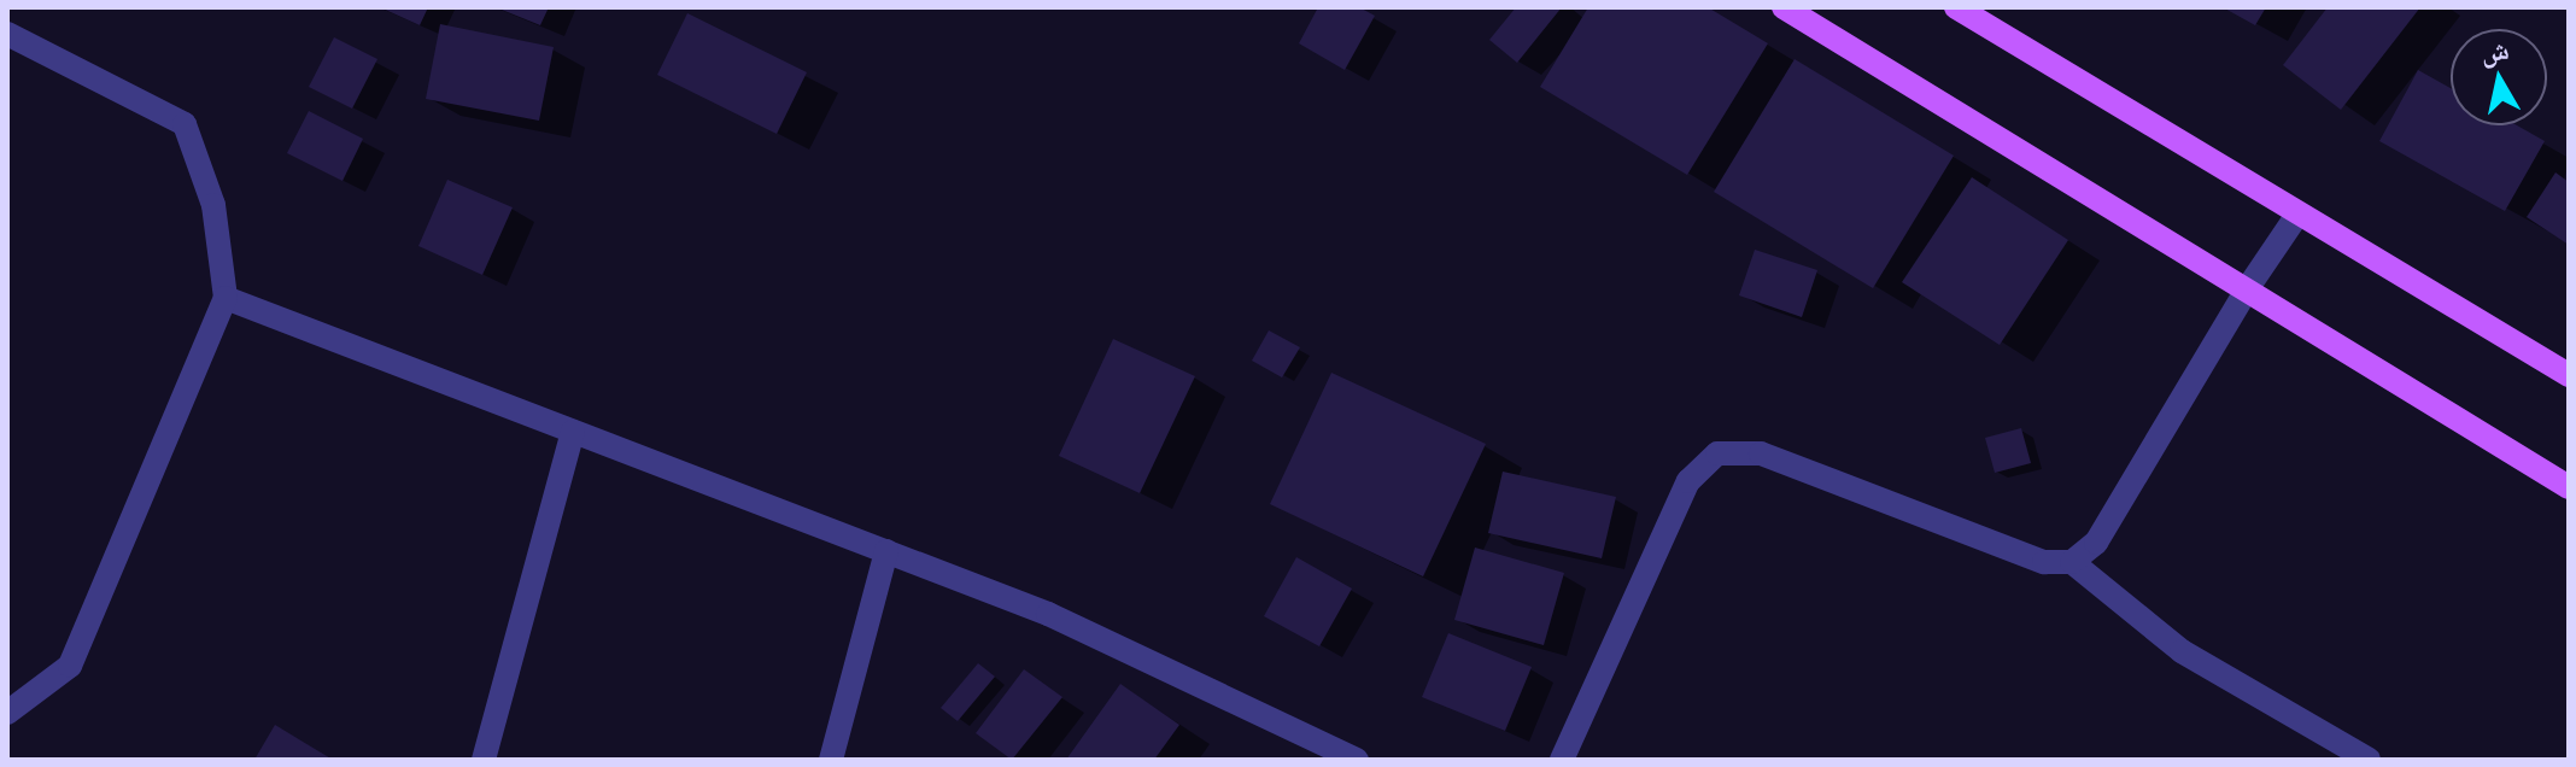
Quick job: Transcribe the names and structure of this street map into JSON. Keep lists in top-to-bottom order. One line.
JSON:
{"north":"top"}
